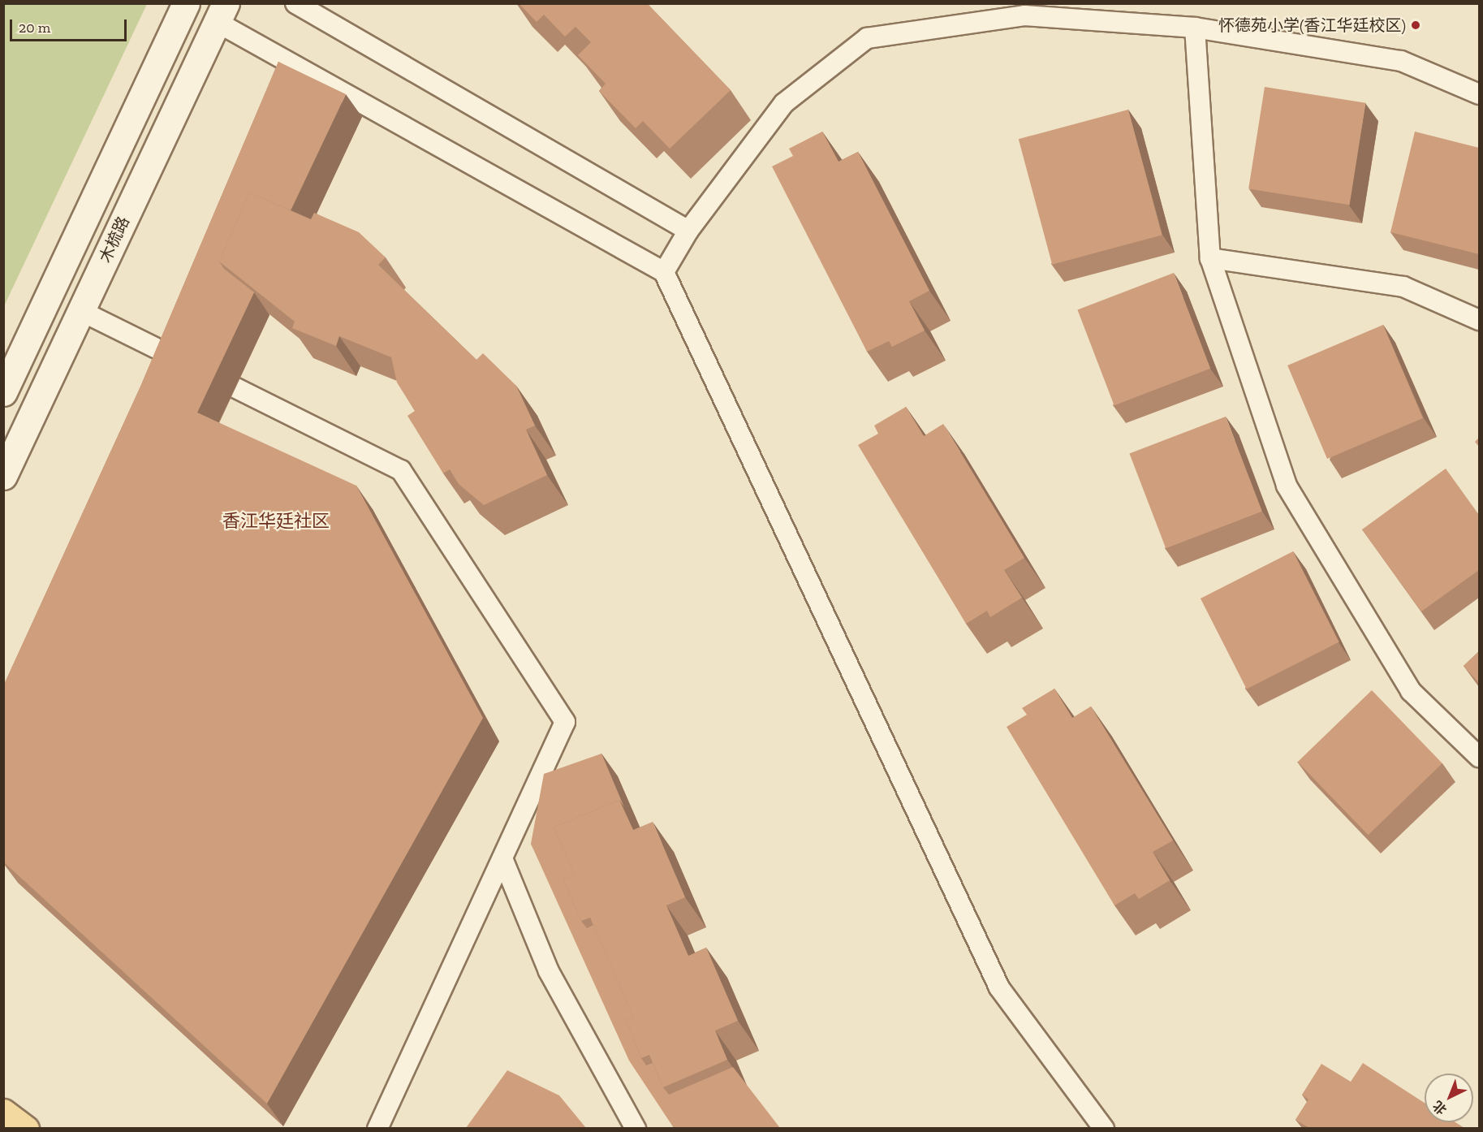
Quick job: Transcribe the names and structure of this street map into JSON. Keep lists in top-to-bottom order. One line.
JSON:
{"streets":{"street":["木梳路"]},"districts":["香江华廷社区"],"places":["怀德苑小学(香江华廷校区)"],"scale_bar":"20 m","north":"bottom left"}
